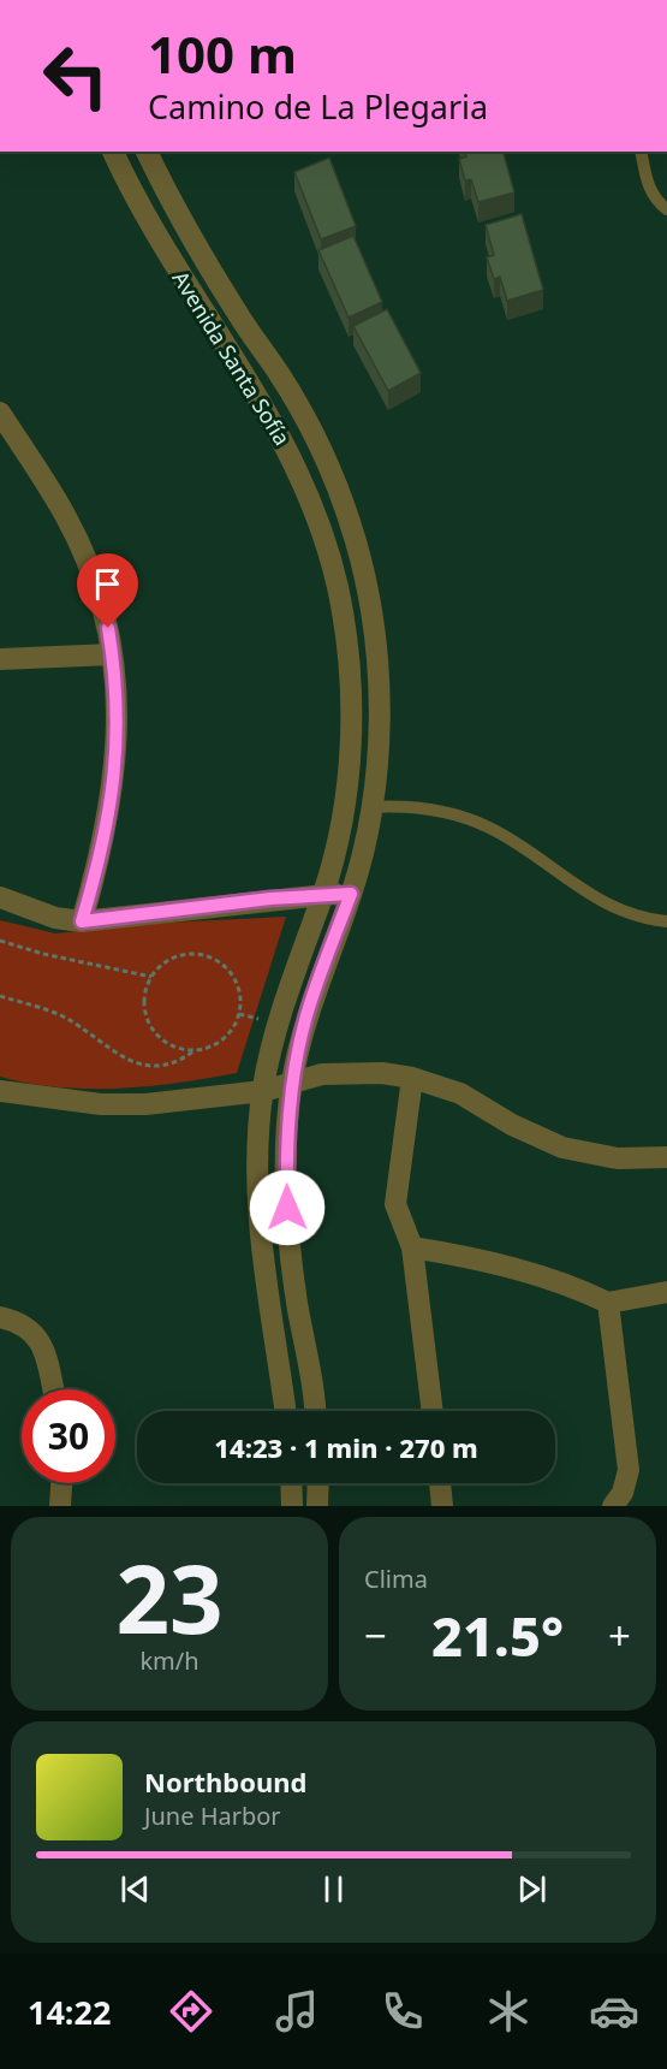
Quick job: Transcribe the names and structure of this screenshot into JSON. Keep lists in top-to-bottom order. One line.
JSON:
{"streets":{"street":["Avenida Santa Sofía"]},"page":{"turn":["100 m","Camino de La Plegaria"],"limit":"30","trip":"14:23 · 1 min · 270 m","tile":[["23","km/h"],"Clima"],"heat":["−","21.5°","+"],"song":["Northbound","June Harbor"],"tabs":"14:22"}}
